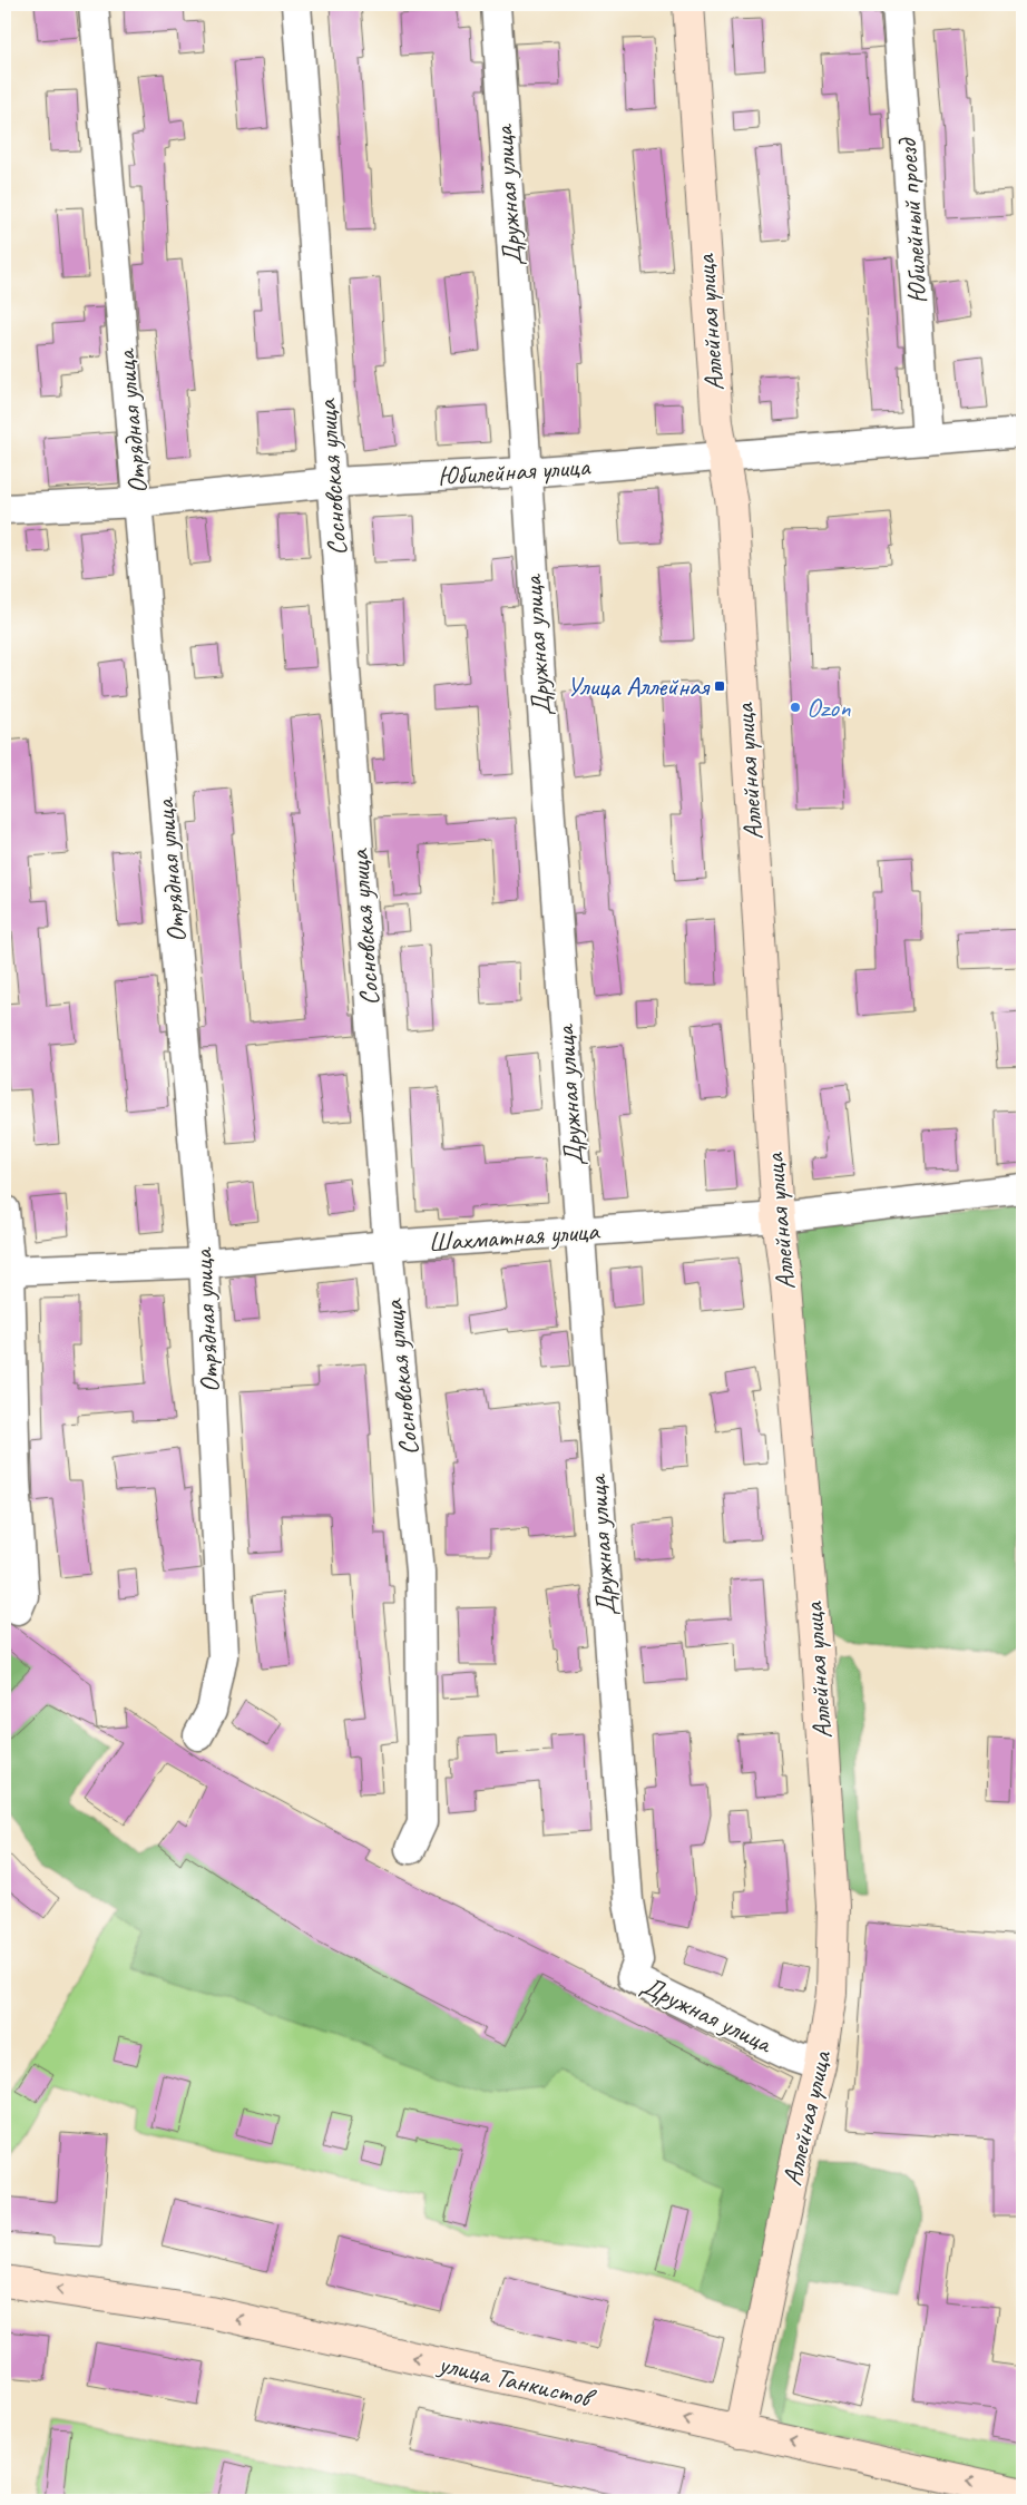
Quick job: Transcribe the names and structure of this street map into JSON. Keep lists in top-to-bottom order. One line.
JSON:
{"streets":{"street":["Дружная улица","Юбилейный проезд","Аллейная улица","Отрядная улица","Юбилейная улица","Сосновская улица","Шахматная улица","улица Танкистов"]},"crossings":[["Дружная улица","Аллейная улица"],["Дружная улица","Юбилейная улица"],["Дружная улица","Шахматная улица"],["Юбилейный проезд","Юбилейная улица"],["Аллейная улица","Юбилейная улица"],["Аллейная улица","Шахматная улица"],["Аллейная улица","улица Танкистов"],["Отрядная улица","Юбилейная улица"],["Отрядная улица","Шахматная улица"],["Юбилейная улица","Сосновская улица"],["Сосновская улица","Шахматная улица"]],"one_way":["улица Танкистов"],"places":{"transit":["Улица Аллейная"],"other":["Ozon"]}}
